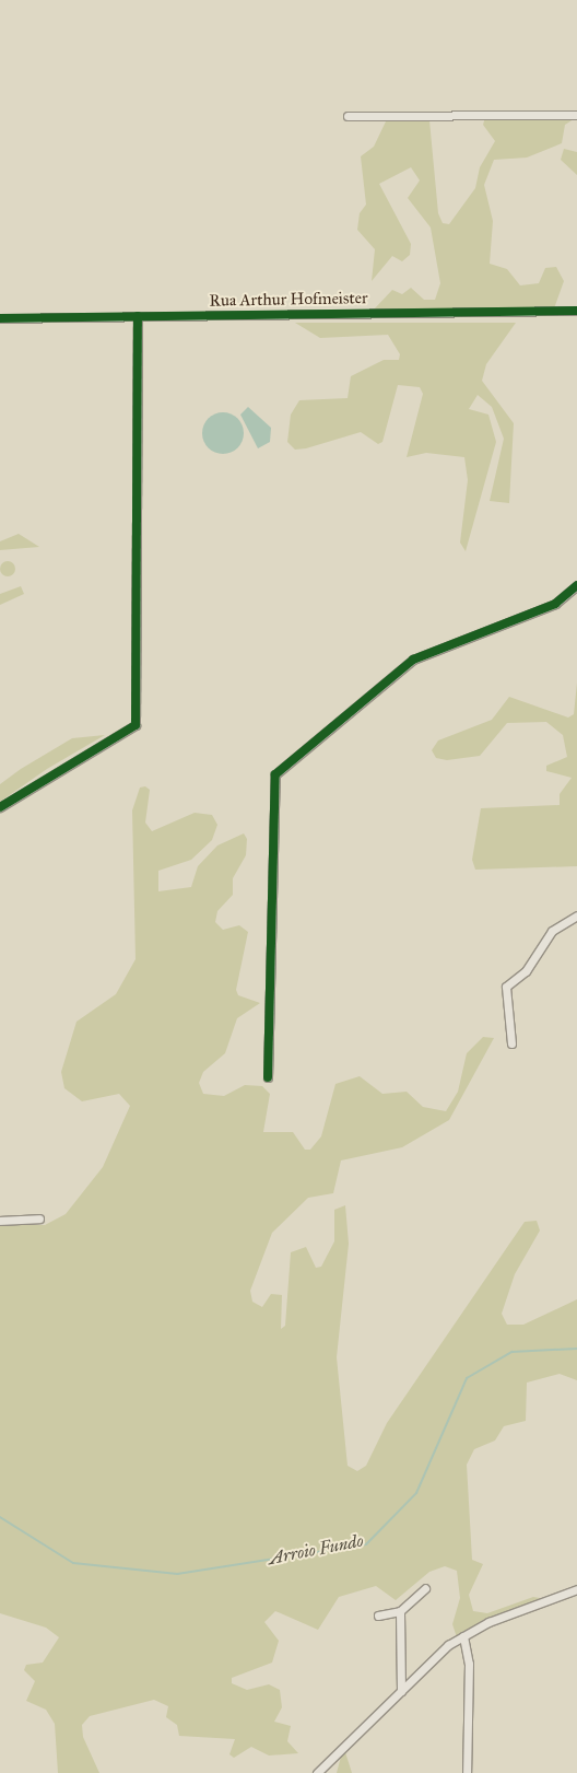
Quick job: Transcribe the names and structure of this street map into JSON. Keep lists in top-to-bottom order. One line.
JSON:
{"streets":{"street":["Rua Arthur Hofmeister"]},"water":["Arroio Fundo"]}
